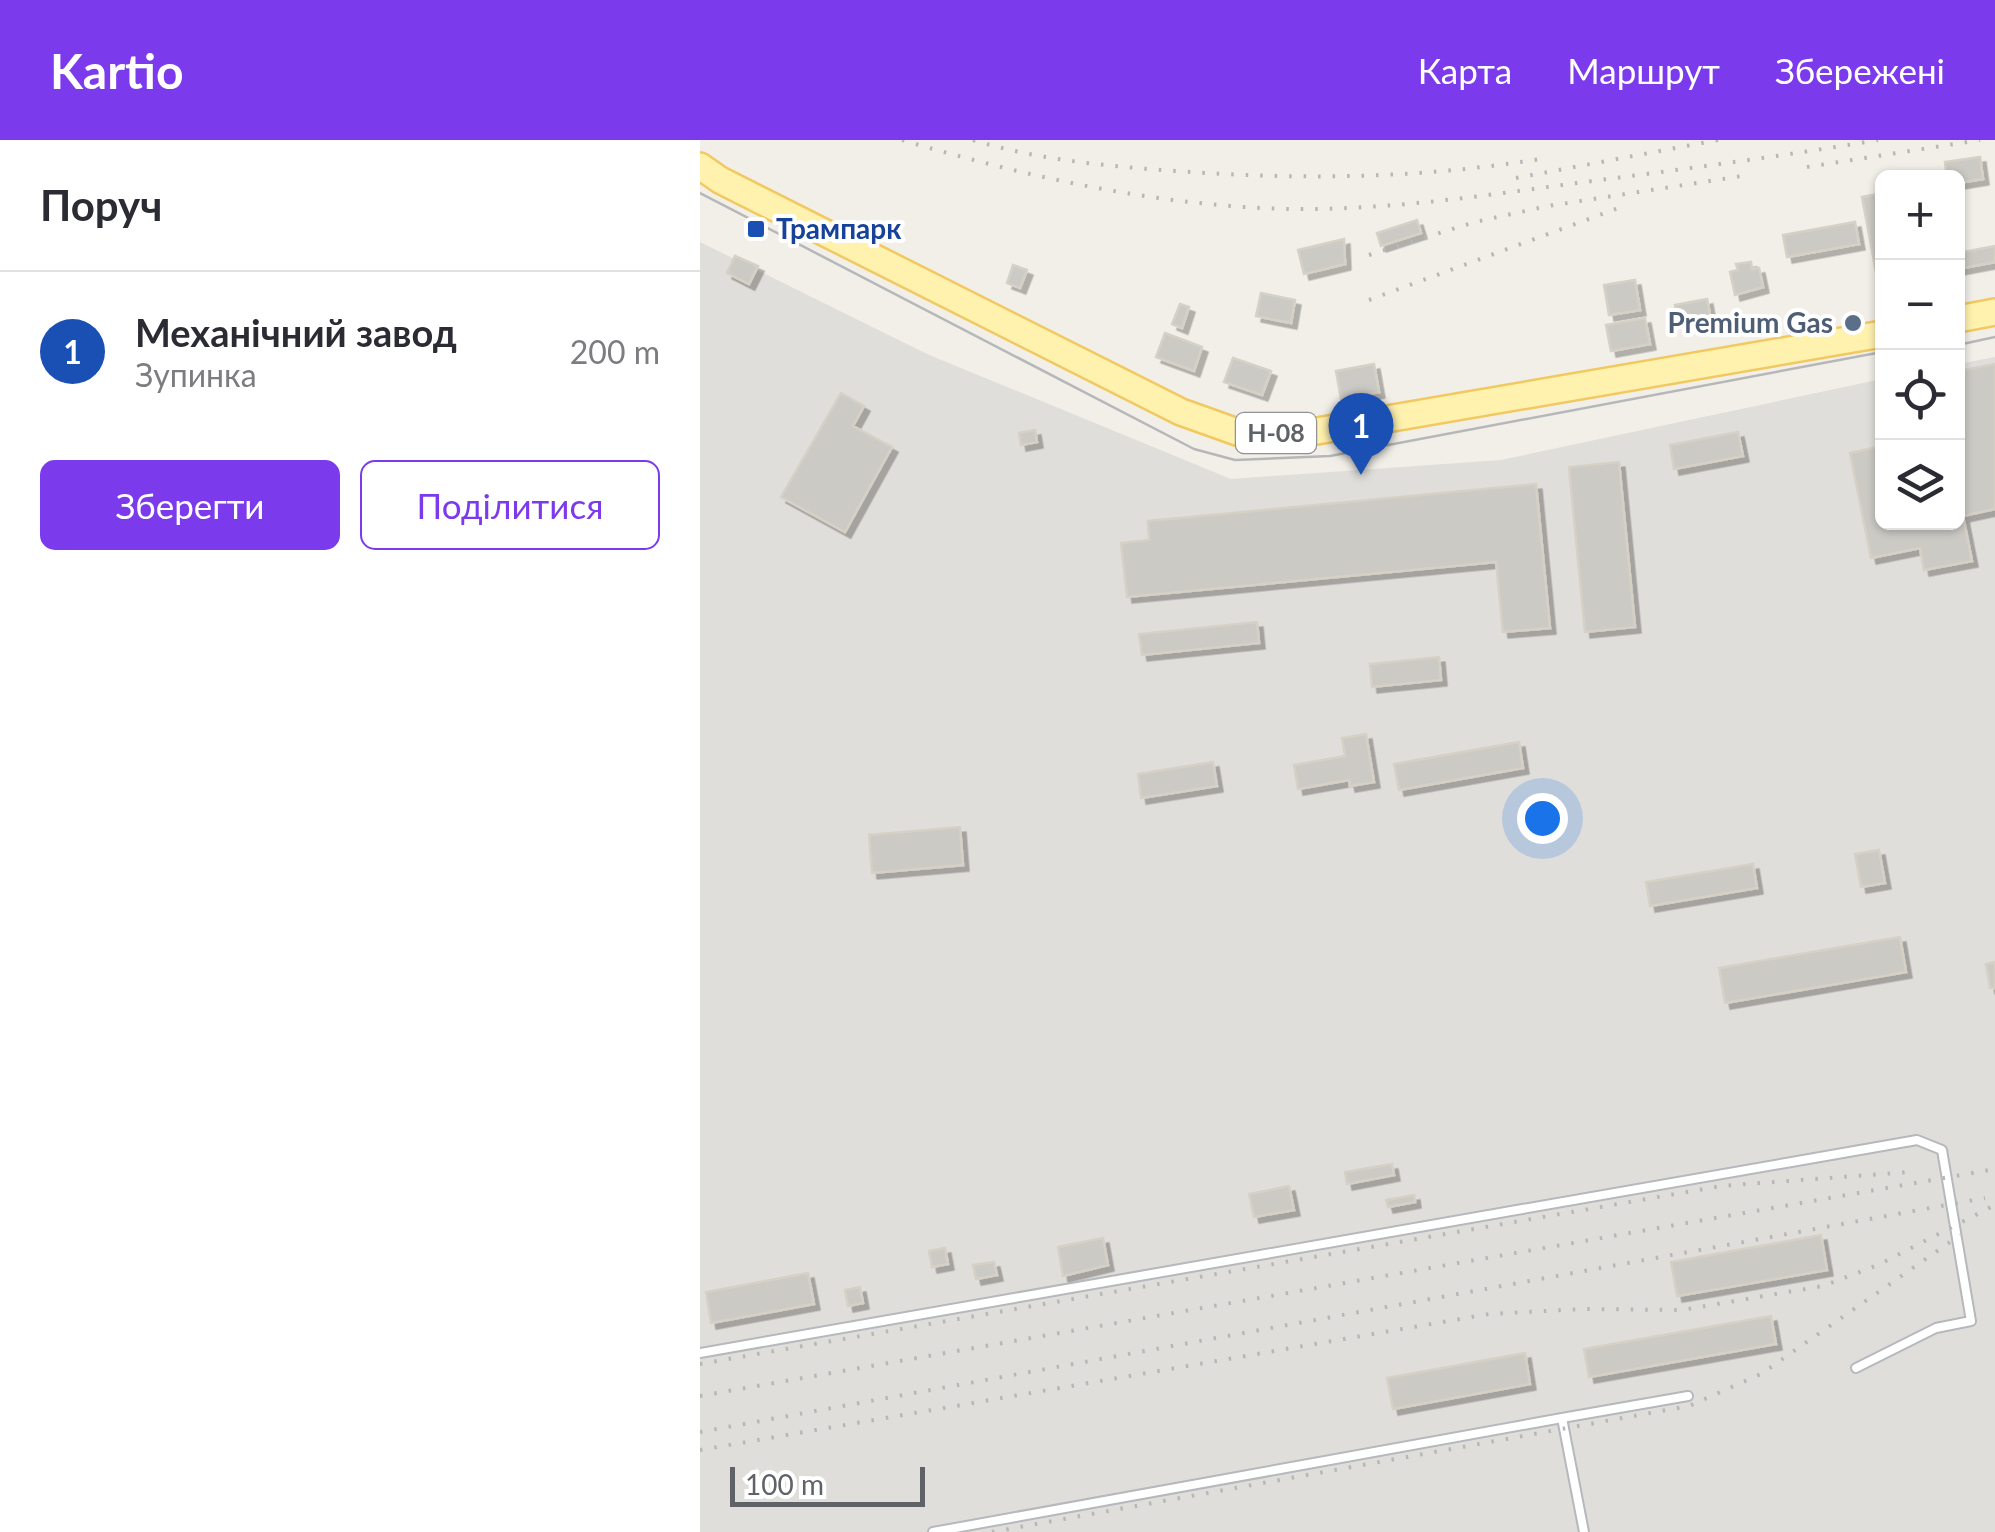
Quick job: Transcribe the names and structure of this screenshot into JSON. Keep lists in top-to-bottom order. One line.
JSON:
{"streets":{"main road":["Н-08"]},"places":{"transit":["Трампарк"],"other":["Premium Gas"]},"scale_bar":"100 m","page":{"header":"Kartio","nav":["Карта","Маршрут","Збережені"],"heading":"Поруч","map_buttons":["+","−"],"list":[{"mark":"1","name":"Механічний завод","note":"Зупинка","value":"200 m"}],"pins":"1","buttons":["Зберегти","Поділитися"],"scale":"100 m"}}
